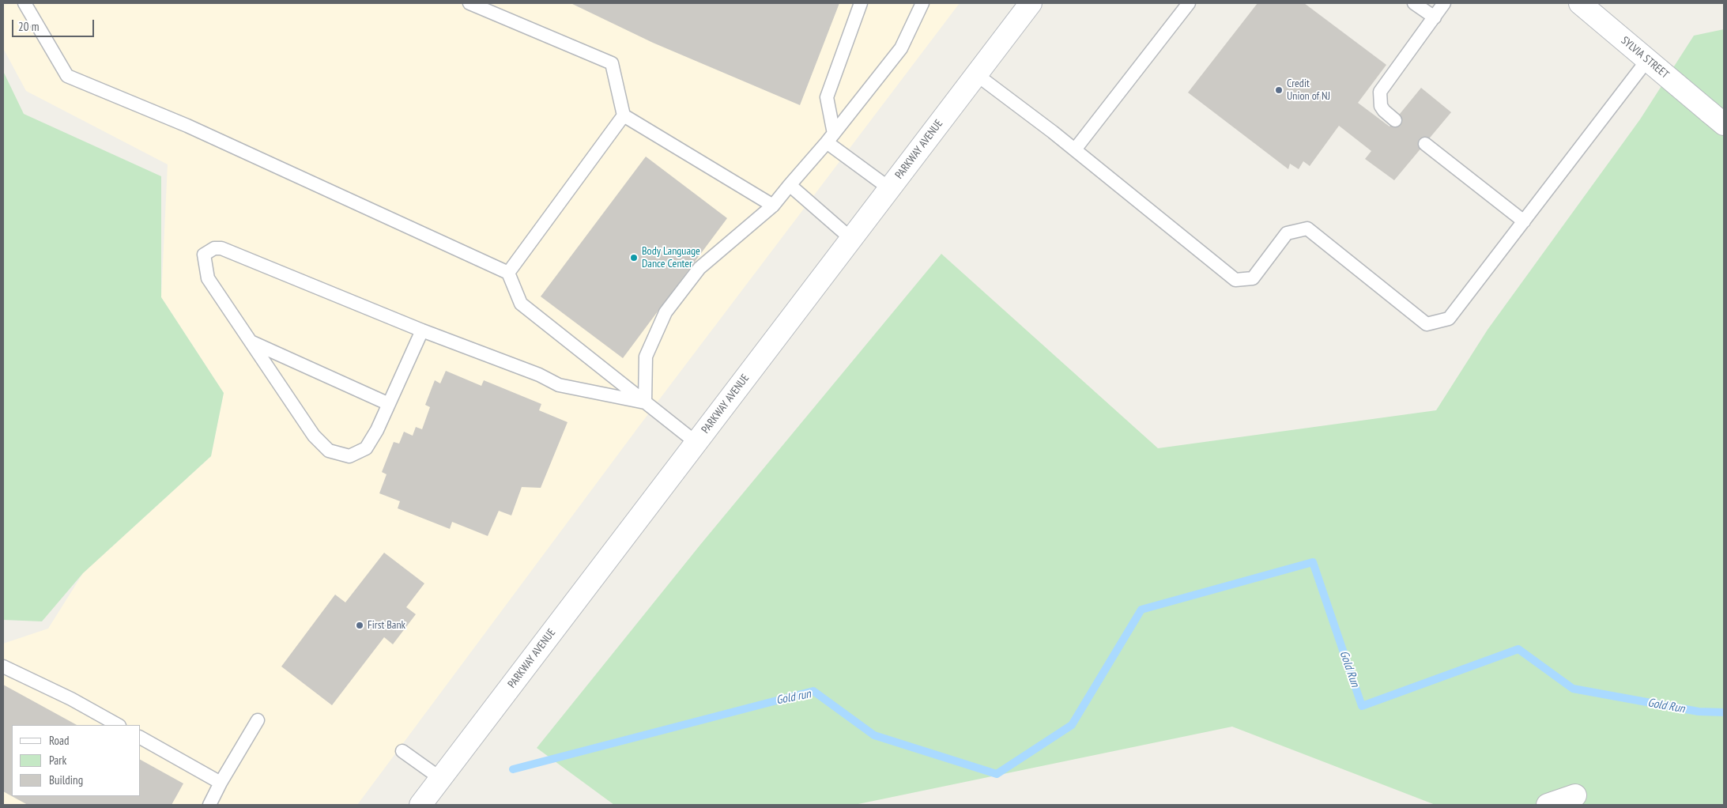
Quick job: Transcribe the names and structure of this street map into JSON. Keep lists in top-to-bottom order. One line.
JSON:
{"streets":{"main road":["SYLVIA STREET","PARKWAY AVENUE"]},"water":["Gold Run","Gold run"],"places":["Credit Union of NJ","Body Language Dance Center","First Bank"],"legend":["Road","Park","Building"],"scale_bar":"20 m"}
